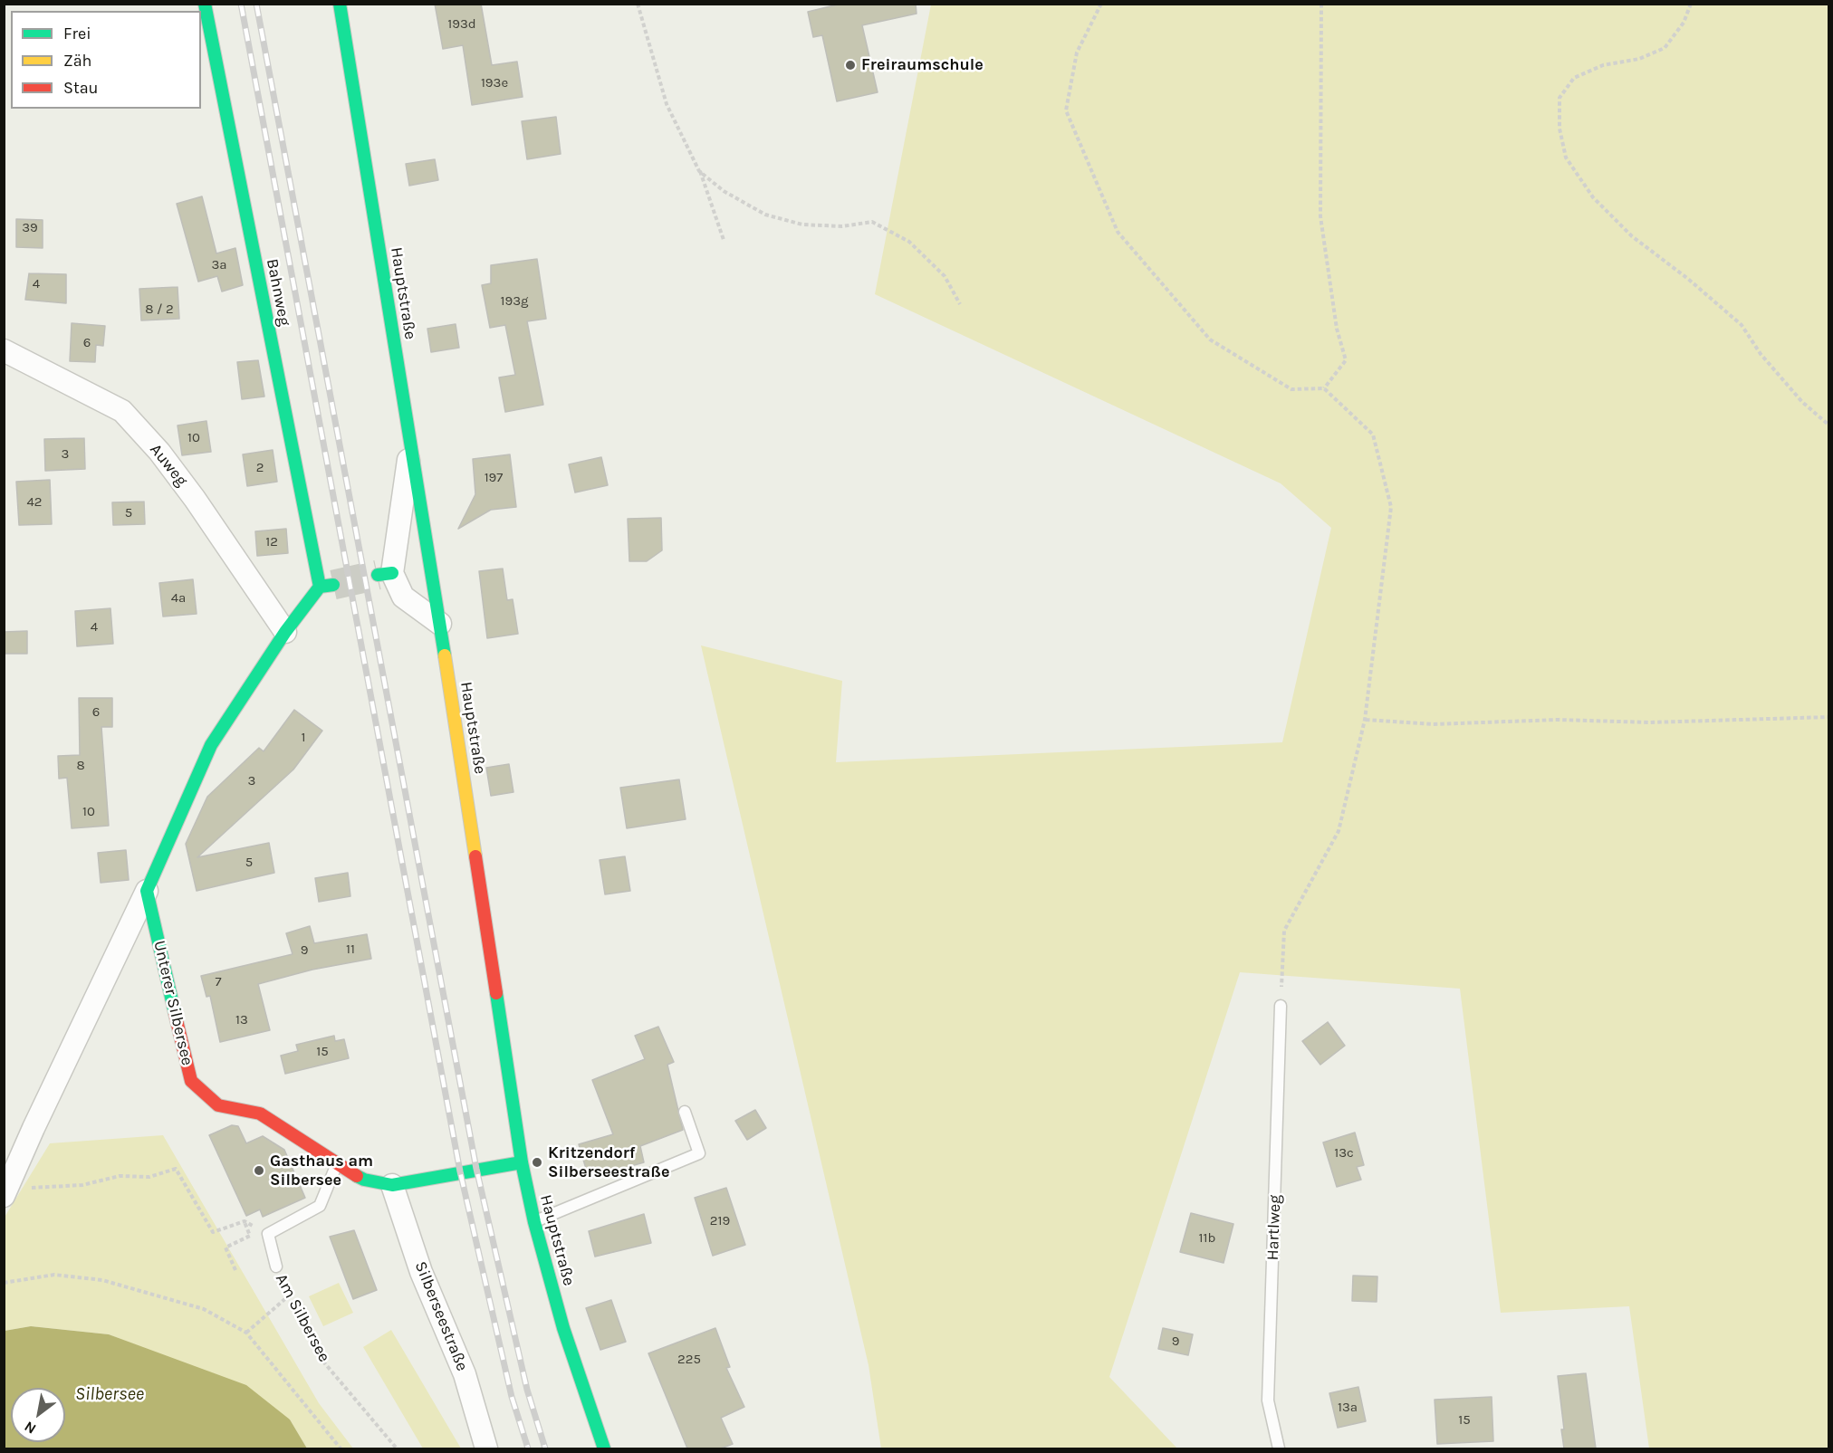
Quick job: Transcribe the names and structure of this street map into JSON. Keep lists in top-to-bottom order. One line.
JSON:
{"streets":{"street":["Bahnweg","Hauptstraße","Auweg","Unterer Silbersee","Silberseestraße"],"lane":["Hartlweg","Am Silbersee"]},"crossings":[["Hauptstraße","Unterer Silbersee"],["Unterer Silbersee","Silberseestraße"]],"water":["Silbersee"],"places":["Freiraumschule","Kritzendorf Silberseestraße","Gasthaus am Silbersee"],"house_numbers":["193d","193e","39","3a","4","193g","8 / 2","6","10","3","2","197","42","5","12","4a","4","6","1","8","3","10","5","11","9","7","13","15","13c","219","11b","9","225","13a","15"],"legend":["Frei","Zäh","Stau"],"north":"bottom left"}
